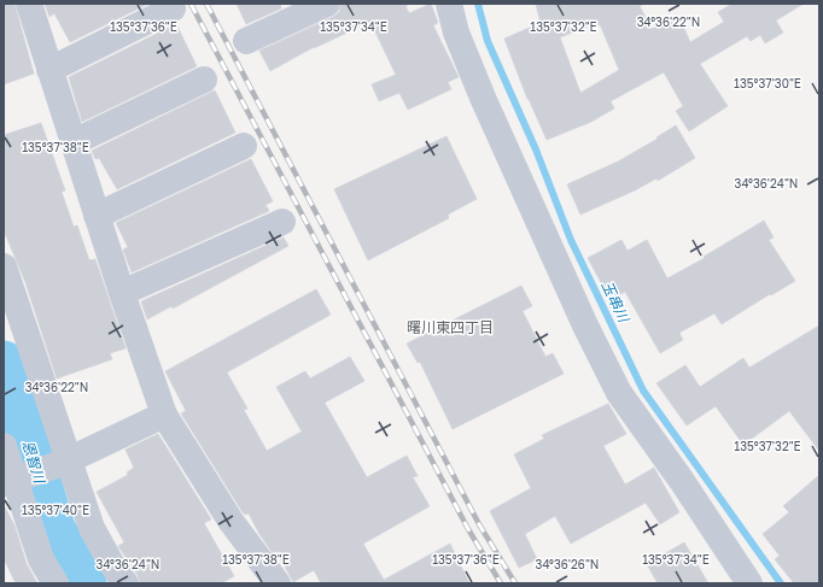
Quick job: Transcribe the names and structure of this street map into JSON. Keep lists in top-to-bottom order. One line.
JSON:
{"districts":["曙川東四丁目"],"water":["玉串川","恩智川"],"coordinates":["34°36'22\"N","135°37'36\"E","135°37'34\"E","135°37'32\"E","135°37'30\"E","135°37'38\"E","34°36'24\"N","135°37'40\"E","34°36'26\"N"]}
